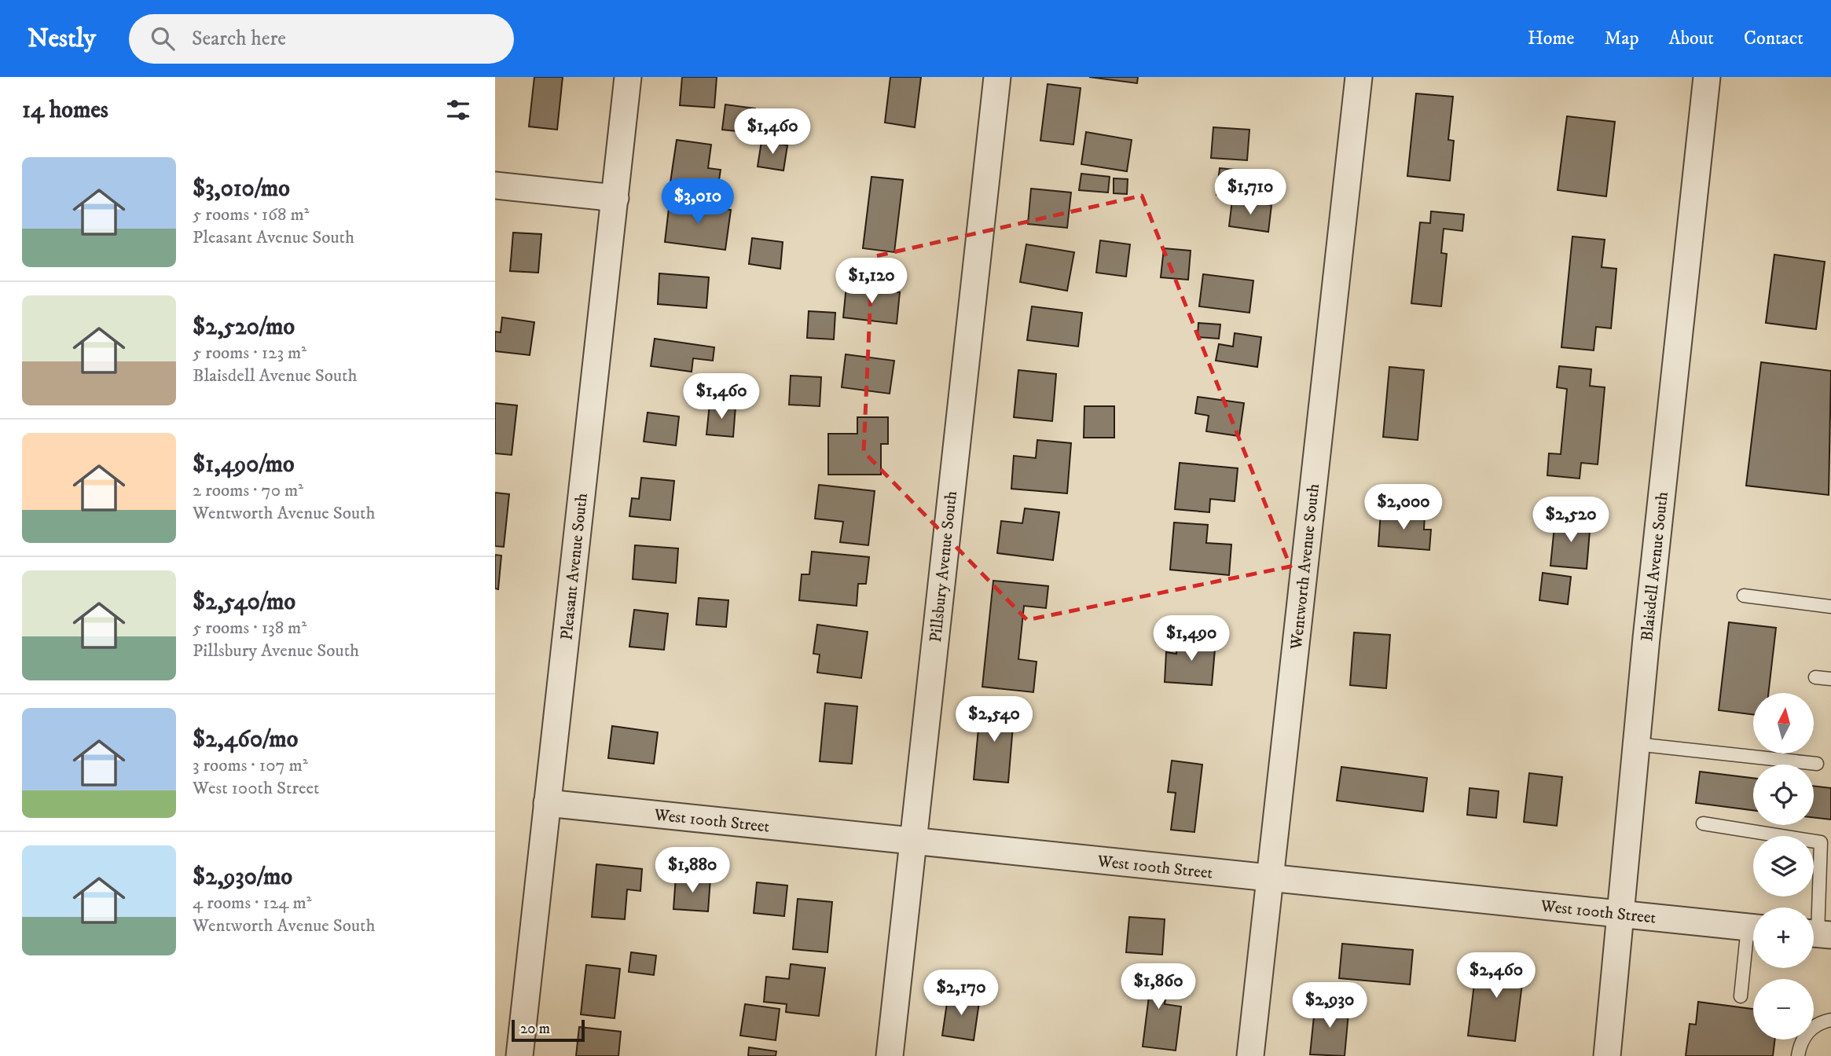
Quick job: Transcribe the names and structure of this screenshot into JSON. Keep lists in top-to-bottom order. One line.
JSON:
{"streets":{"street":["Pleasant Avenue South","Pillsbury Avenue South","Wentworth Avenue South","Blaisdell Avenue South","West 100th Street"]},"crossings":[["Pleasant Avenue South","West 100th Street"],["Pillsbury Avenue South","West 100th Street"],["Wentworth Avenue South","West 100th Street"],["Blaisdell Avenue South","West 100th Street"]],"scale_bar":"20 m","north":"top","page":{"header":"Nestly","search":"Search here","nav":["Home","Map","About","Contact"],"heading":"14 homes","price":["$1,460","$1,710","$3,010","$1,120","$1,460","$2,000","$2,520","$1,490","$2,540","$1,880","$2,460","$1,860","$2,170","$2,930"],"list":[{"name":"$3,010/mo","note":"5 rooms · 168 m² · Pleasant Avenue South"},{"name":"$2,520/mo","note":"5 rooms · 123 m² · Blaisdell Avenue South"},{"name":"$1,490/mo","note":"2 rooms · 70 m² · Wentworth Avenue South"},{"name":"$2,540/mo","note":"5 rooms · 138 m² · Pillsbury Avenue South"},{"name":"$2,460/mo","note":"3 rooms · 107 m² · West 100th Street"},{"name":"$2,930/mo","note":"4 rooms · 124 m² · Wentworth Avenue South"}],"map_buttons":["+","−"],"scale":"20 m"}}
